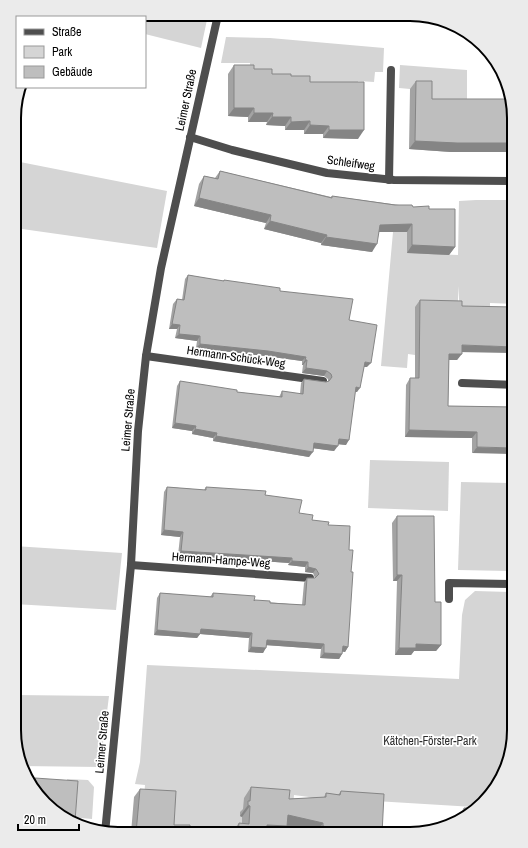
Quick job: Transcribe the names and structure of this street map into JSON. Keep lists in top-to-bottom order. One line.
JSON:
{"streets":{"street":["Leimer Straße","Schleifweg","Hermann-Schück-Weg","Hermann-Hampe-Weg"]},"crossings":[["Leimer Straße","Schleifweg"],["Leimer Straße","Hermann-Schück-Weg"],["Leimer Straße","Hermann-Hampe-Weg"]],"parks":["Kätchen-Förster-Park"],"legend":["Straße","Park","Gebäude"],"scale_bar":"20 m"}
